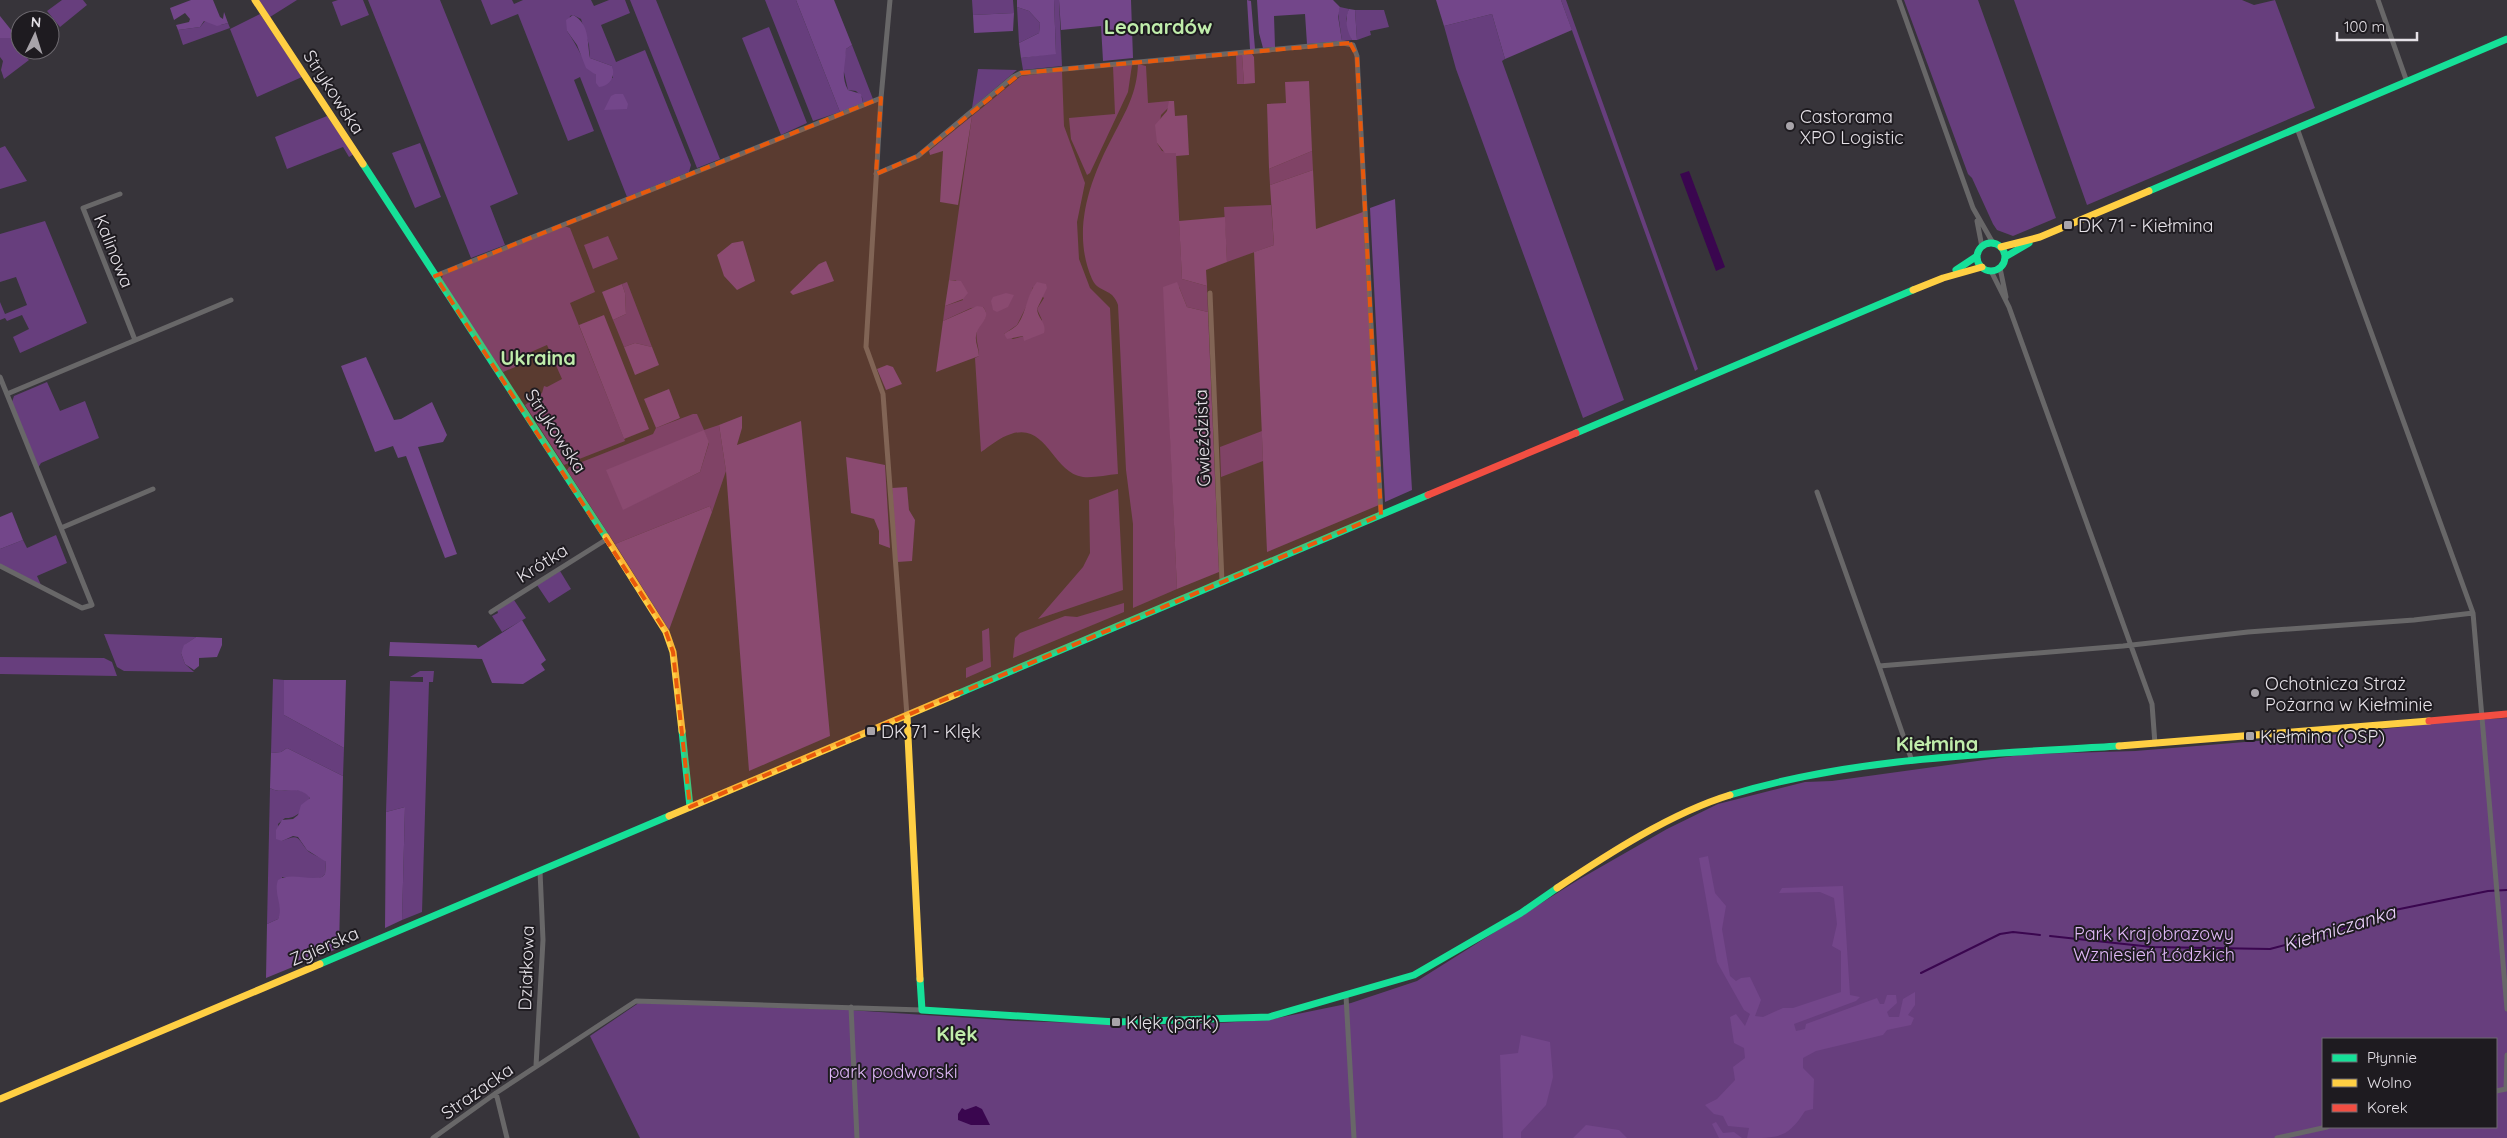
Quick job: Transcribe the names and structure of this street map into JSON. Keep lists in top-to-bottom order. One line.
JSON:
{"streets":{"main road":["Strykowska","Zgierska"],"street":["Kalinowa","Gwieździsta","Krótka","Działkowa","Strażacka"]},"crossings":[["Strykowska","Krótka"],["Strykowska","Zgierska"],["Gwieździsta","Zgierska"],["Zgierska","Działkowa"],["Działkowa","Strażacka"]],"districts":["Leonardów","Ukraina","Kiełmina","Klęk"],"water":["Kiełmiczanka"],"parks":["Park Krajobrazowy Wzniesień Łódzkich","park podworski"],"places":{"other":["Castorama XPO Logistic","Ochotnicza Straż Pożarna w Kiełminie"],"transit":["DK 71 - Kiełmina","DK 71 - Klęk","Kiełmina (OSP)","Klęk (park)"]},"legend":["Płynnie","Wolno","Korek"],"scale_bar":"100 m","north":"top"}
